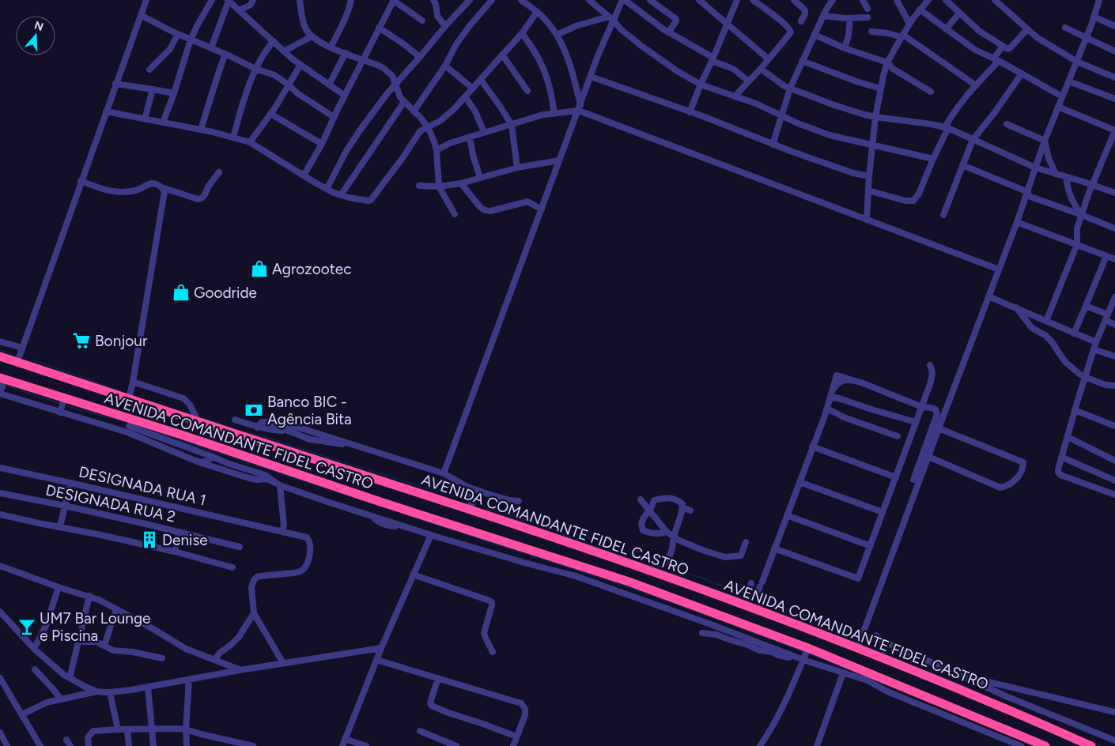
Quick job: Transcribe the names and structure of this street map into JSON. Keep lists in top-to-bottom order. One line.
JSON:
{"streets":{"highway":["AVENIDA COMANDANTE FIDEL CASTRO"],"street":["DESIGNADA RUA 1","DESIGNADA RUA 2"]},"places":{"shop":["Agrozootec","Goodride"],"supermarket":["Bonjour"],"bank":["Banco BIC - Agência Bita"],"building":["Denise"],"bar":["UM7 Bar Lounge e Piscina"]},"north":"top"}
